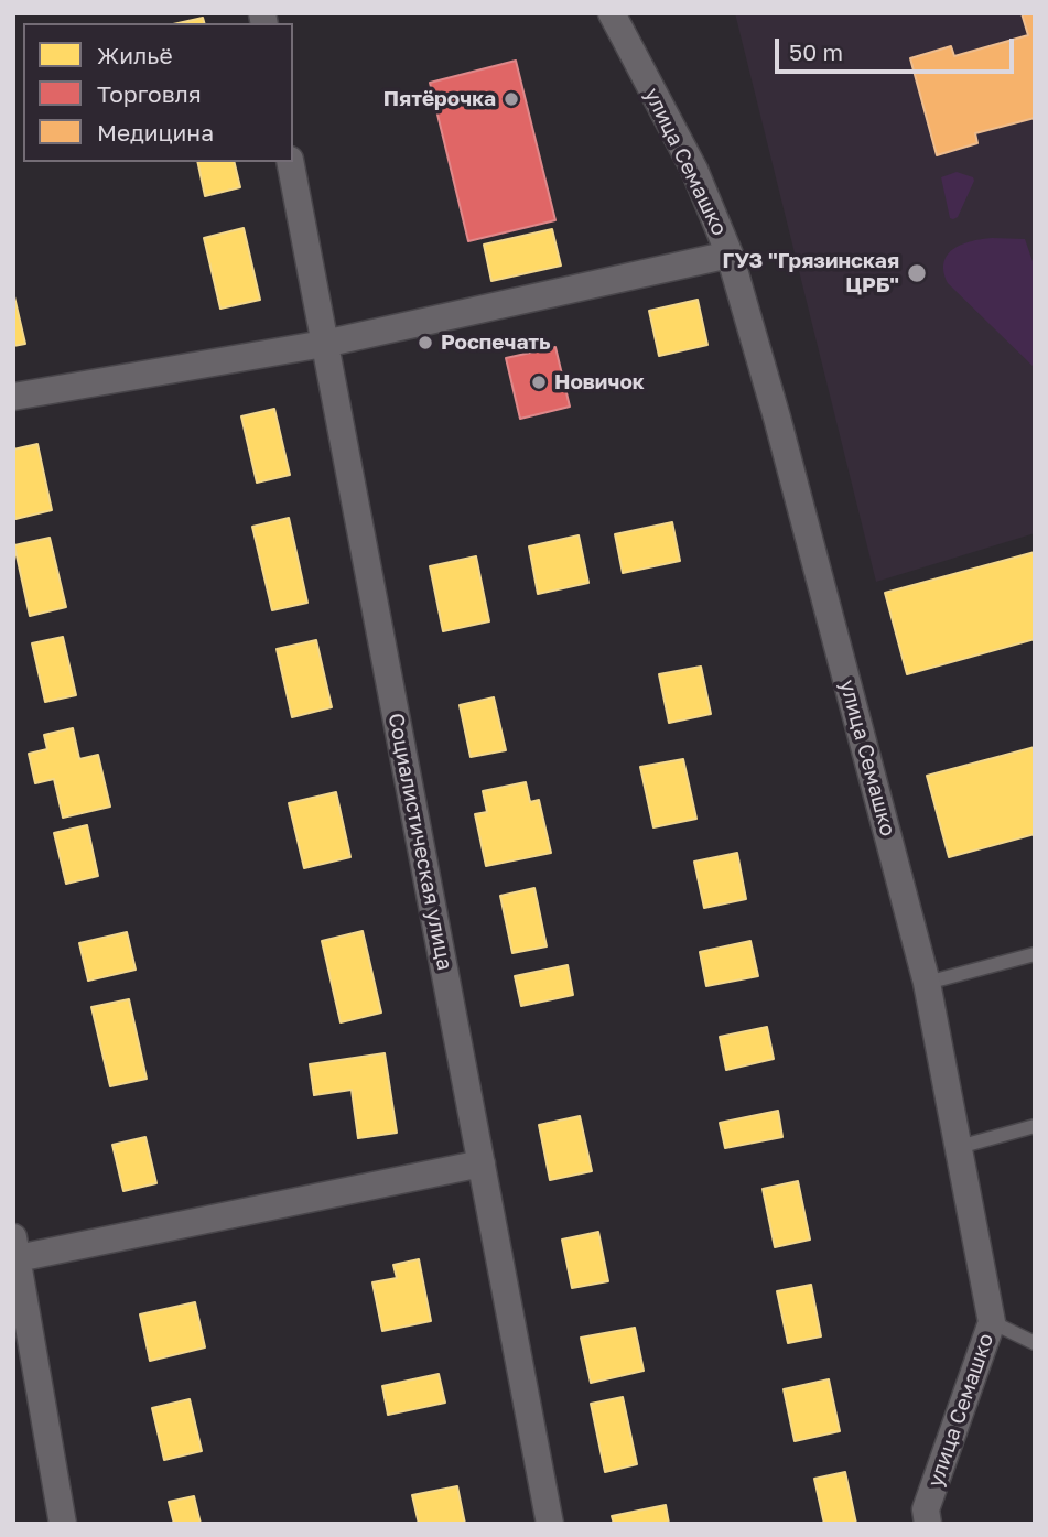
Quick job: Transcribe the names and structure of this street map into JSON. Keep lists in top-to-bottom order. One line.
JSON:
{"streets":{"street":["улица Семашко","Социалистическая улица"]},"places":["Пятёрочка","ГУЗ \"Грязинская ЦРБ\"","Роспечать","Новичок"],"legend":["Жильё","Торговля","Медицина"],"scale_bar":"50 m"}
